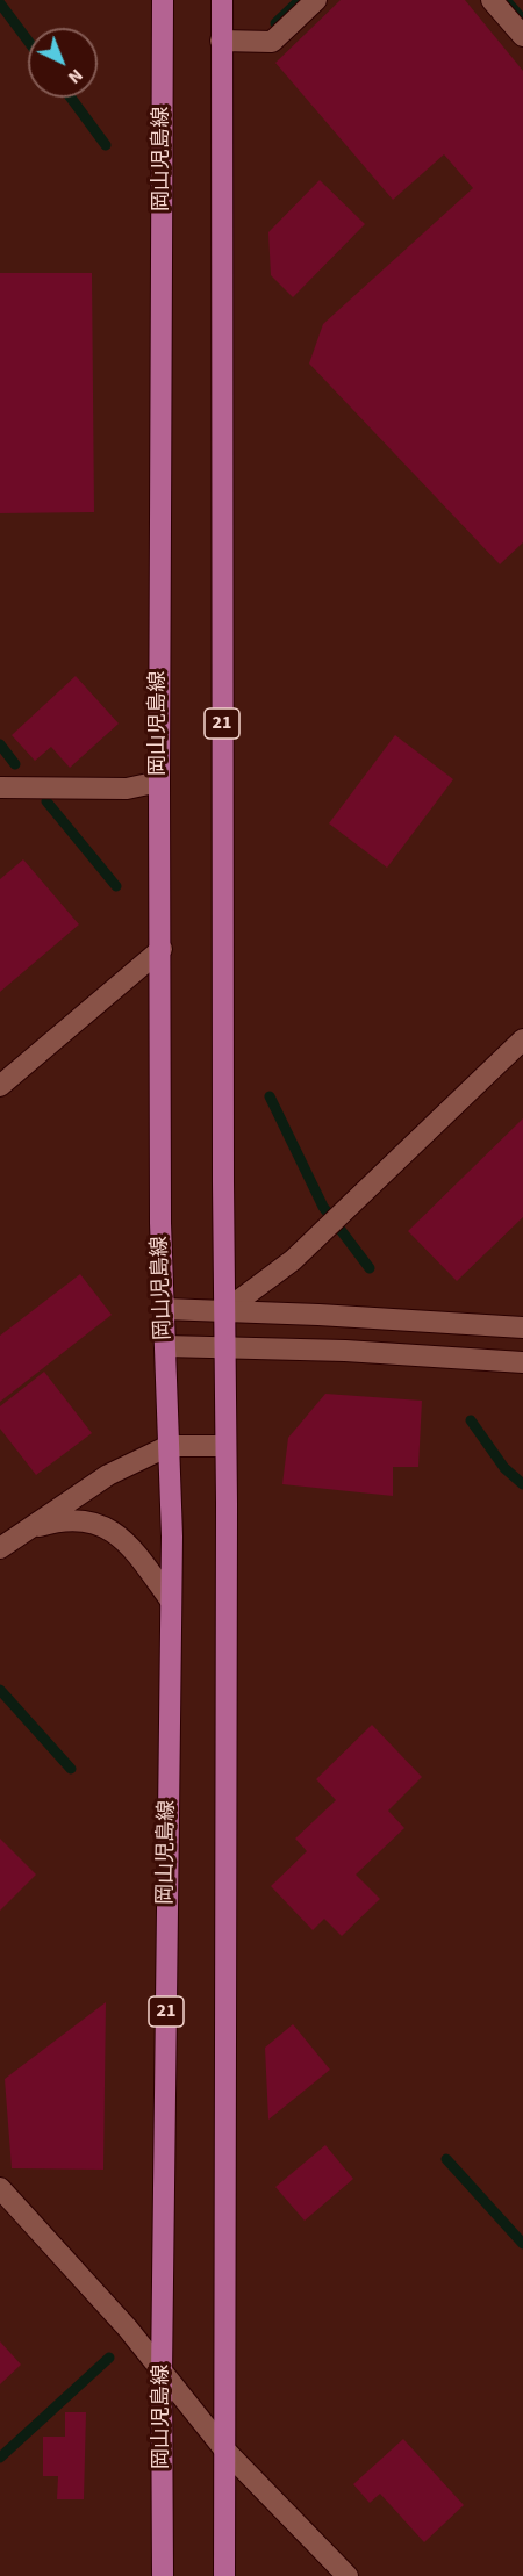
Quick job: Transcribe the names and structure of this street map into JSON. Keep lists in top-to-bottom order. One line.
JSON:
{"streets":{"main road":["岡山児島線","21"]},"north":"bottom right"}
